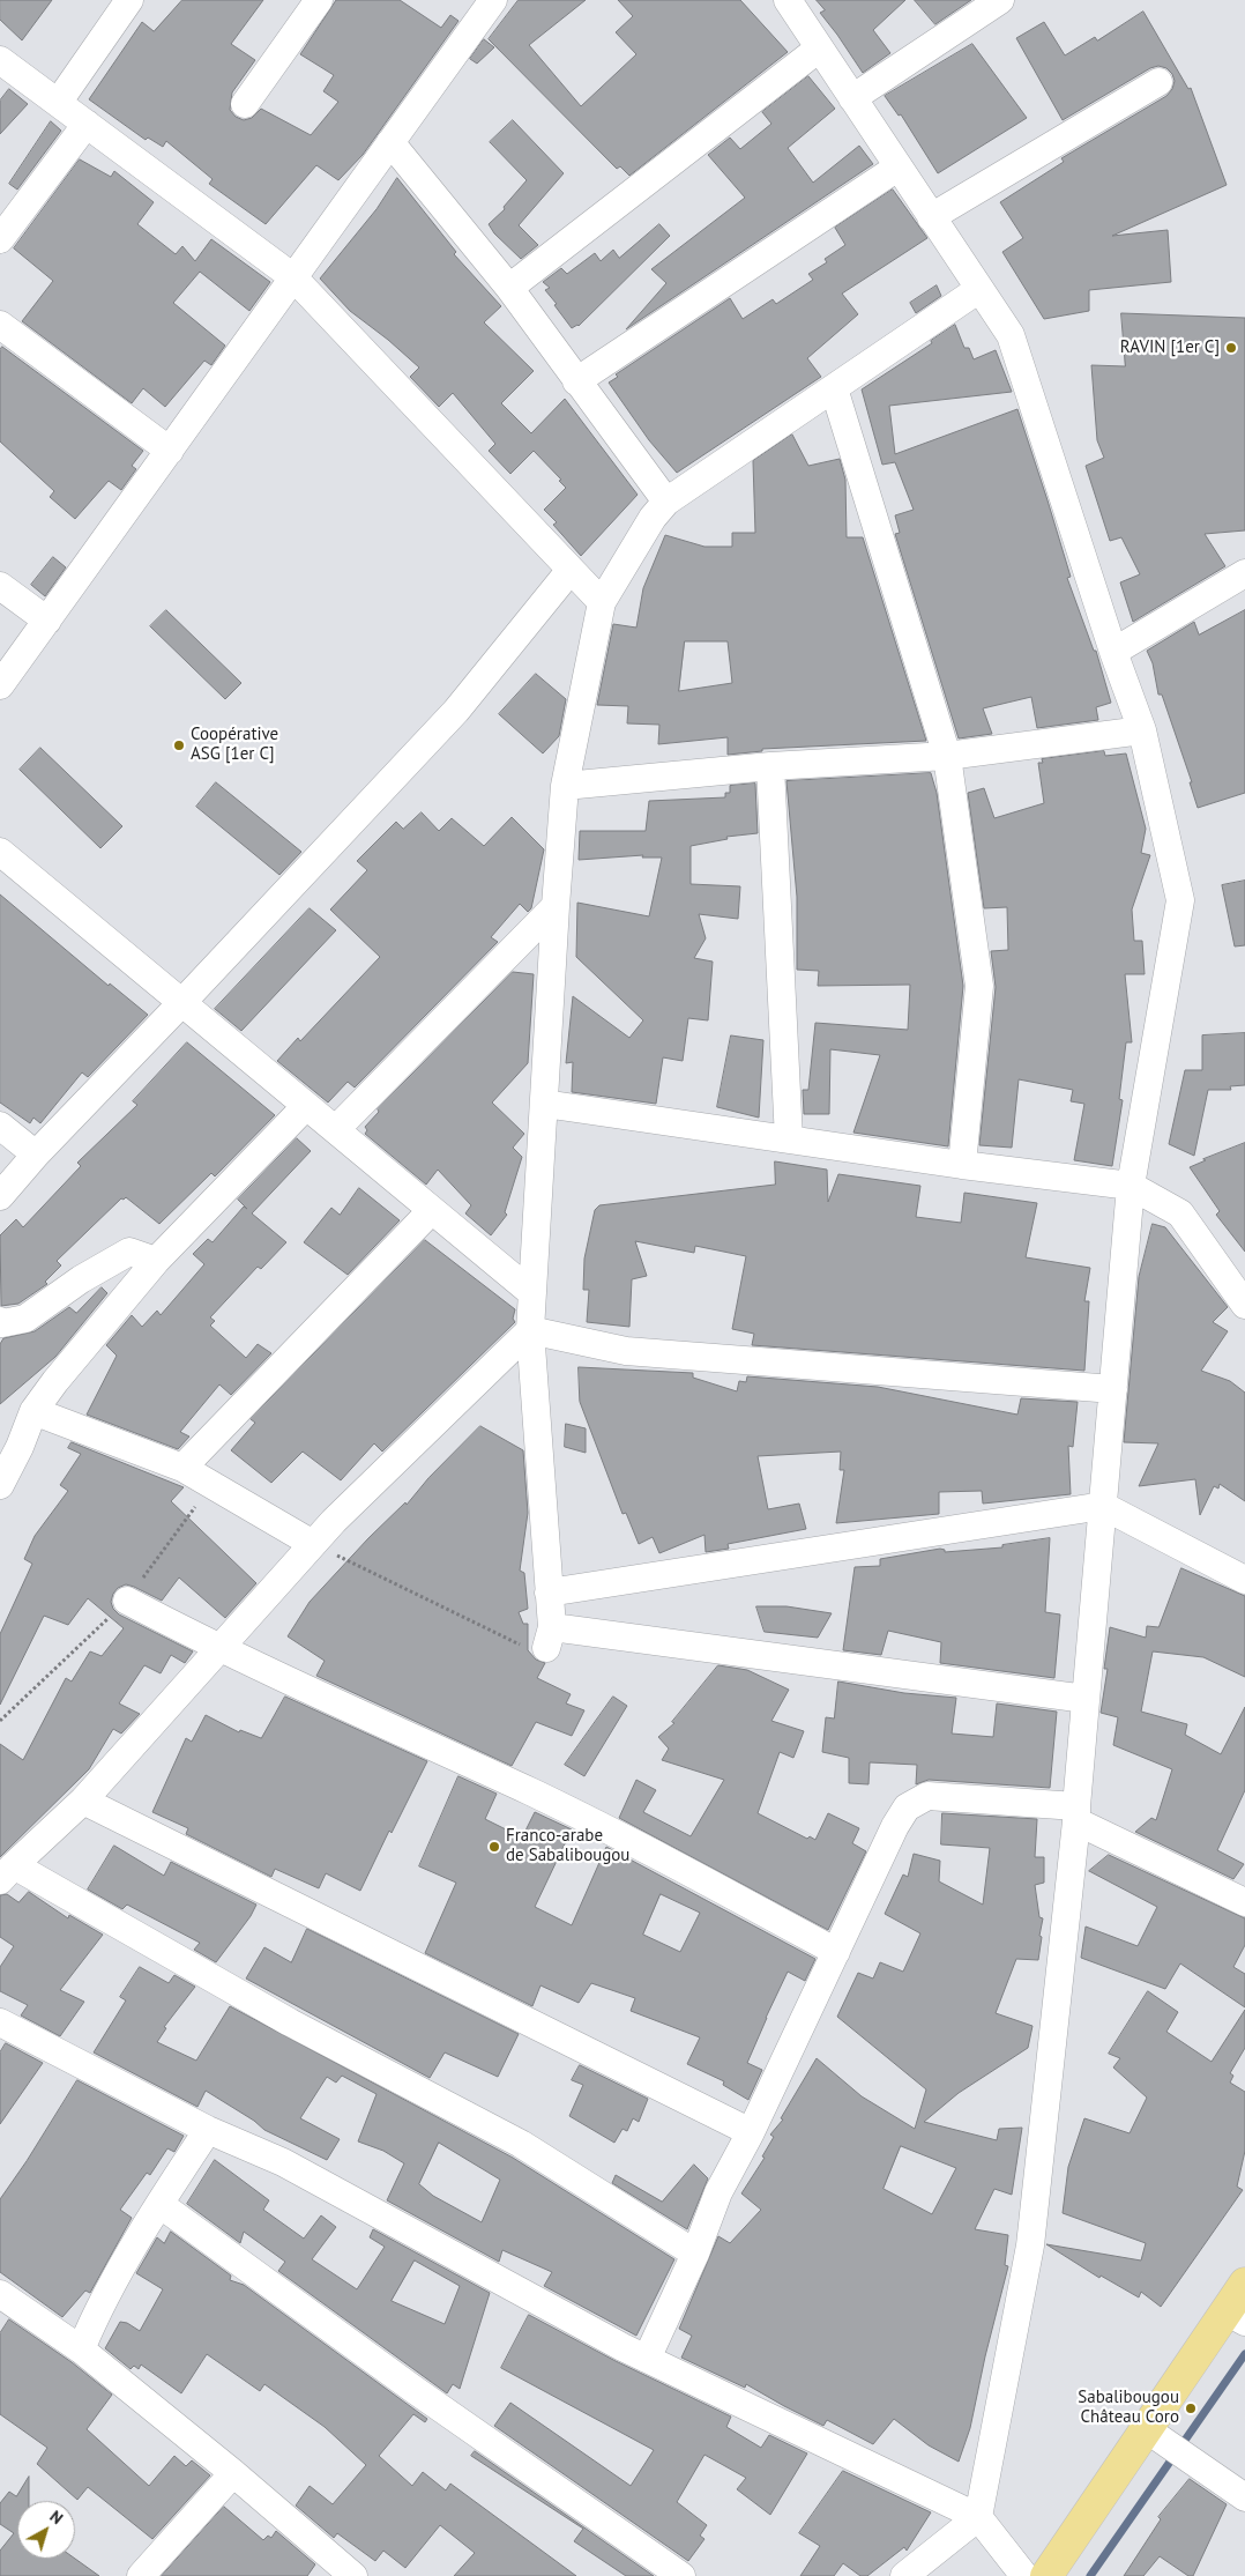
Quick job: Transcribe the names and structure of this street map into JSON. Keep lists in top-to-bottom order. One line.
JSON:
{"places":["RAVIN [1er C]","Coopérative ASG [1er C]","Franco-arabe de Sabalibougou","Sabalibougou Château Coro"],"north":"top right"}
